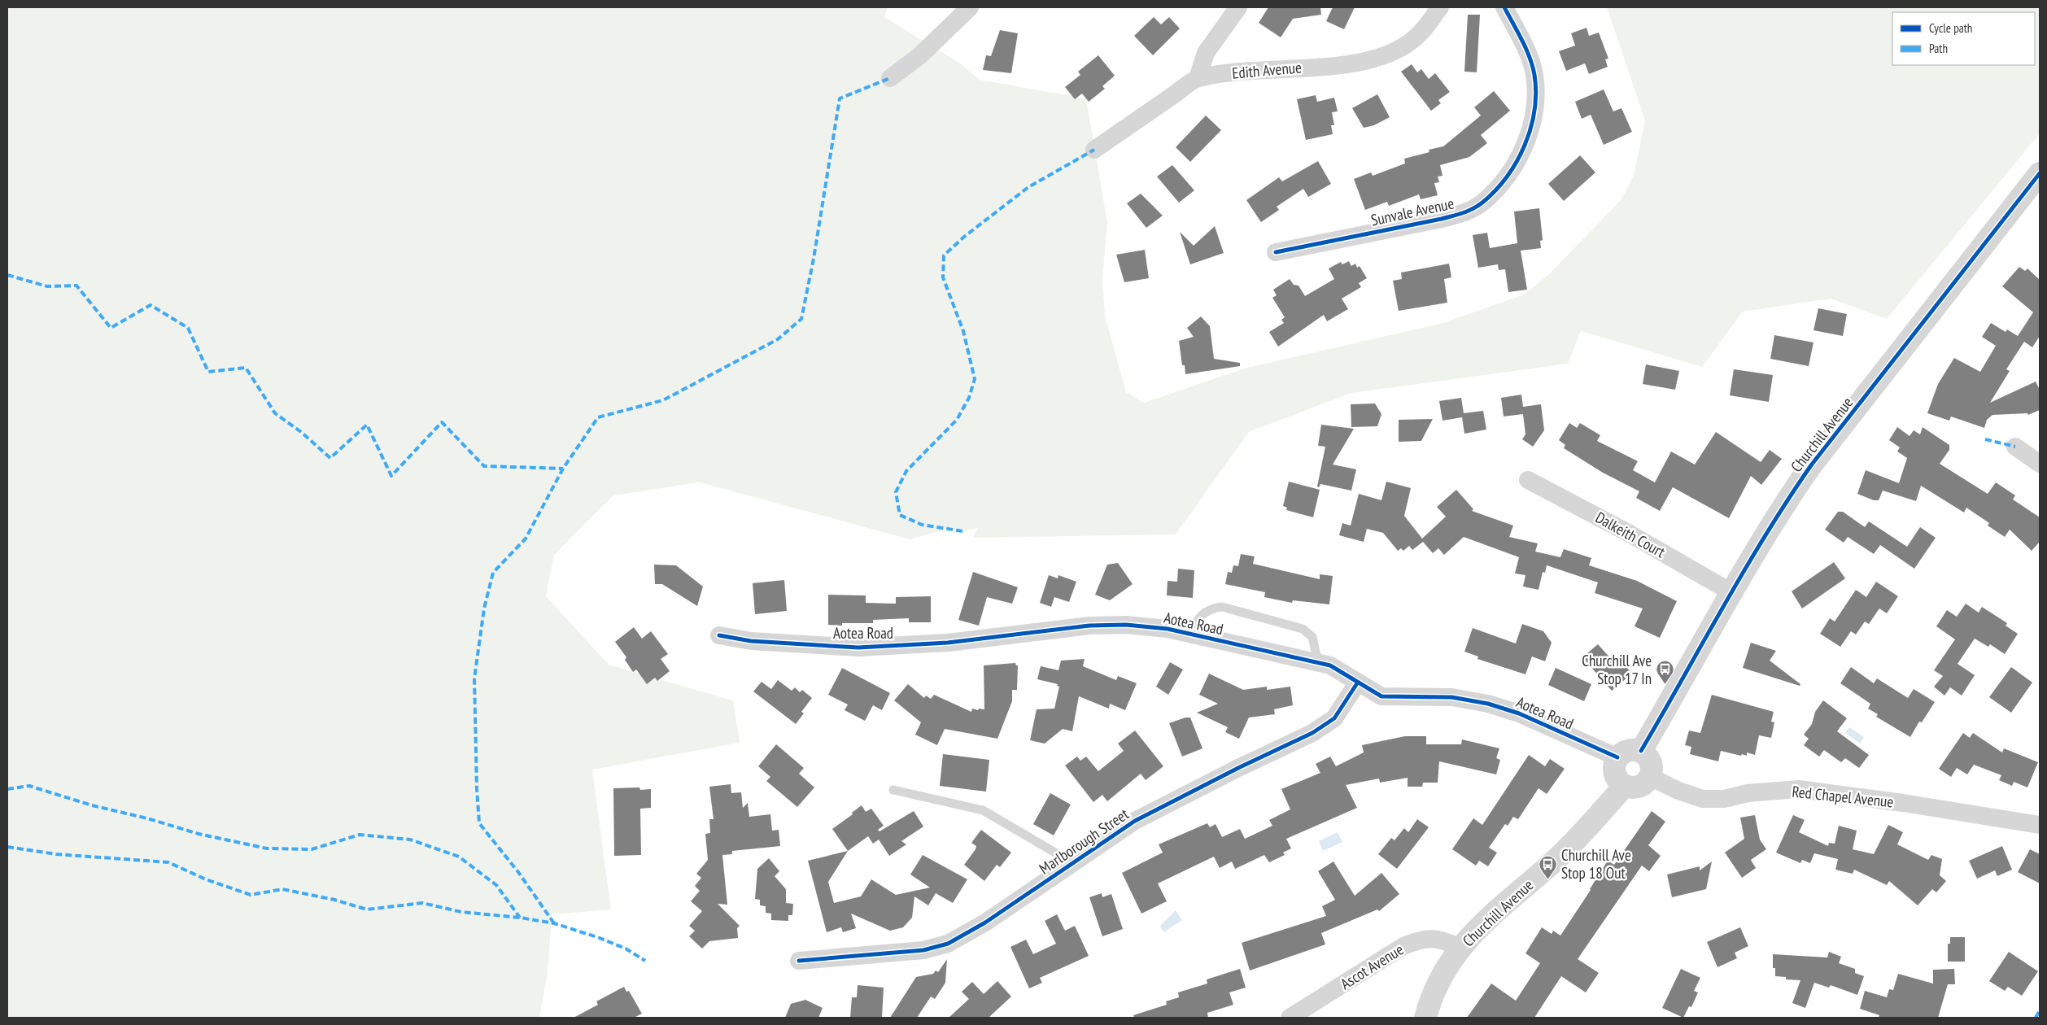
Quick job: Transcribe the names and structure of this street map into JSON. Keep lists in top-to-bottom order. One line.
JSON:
{"streets":{"street":["Edith Avenue","Sunvale Avenue","Churchill Avenue","Dalkeith Court","Aotea Road","Red Chapel Avenue","Marlborough Street","Ascot Avenue"]},"crossings":[["Churchill Avenue","Dalkeith Court"],["Churchill Avenue","Aotea Road"],["Churchill Avenue","Red Chapel Avenue"],["Churchill Avenue","Ascot Avenue"],["Aotea Road","Red Chapel Avenue"],["Aotea Road","Marlborough Street"]],"places":{"bus stop":["Churchill Ave Stop 17 In","Churchill Ave Stop 18 Out"]},"legend":["Cycle path","Path"]}
